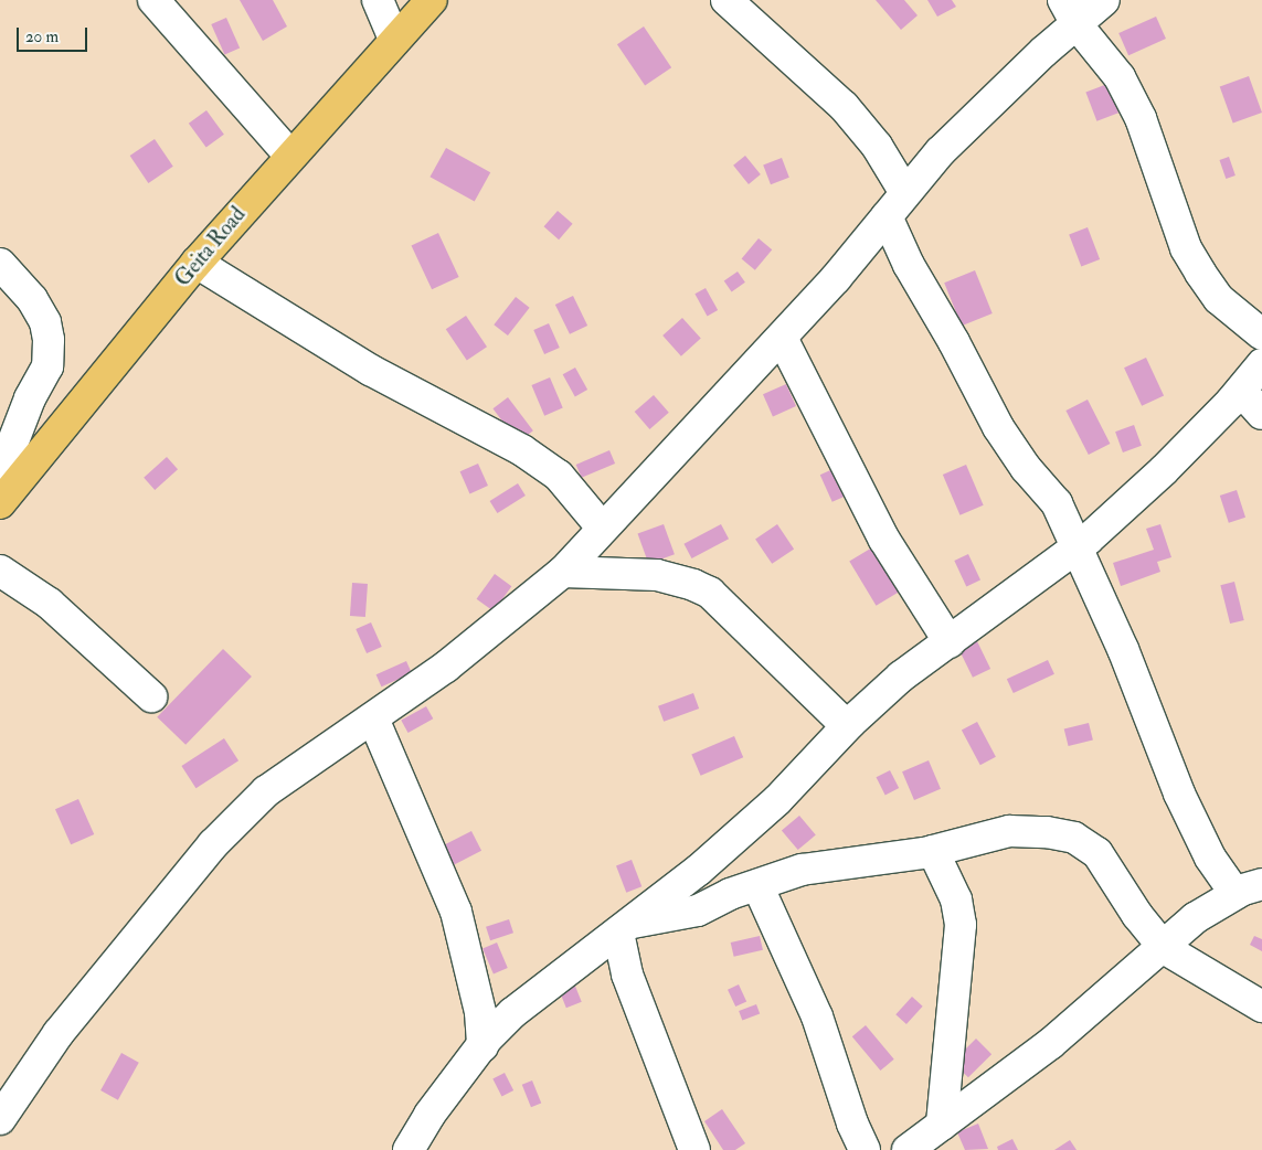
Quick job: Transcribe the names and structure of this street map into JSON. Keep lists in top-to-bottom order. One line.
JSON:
{"streets":{"highway":["Geita Road"]},"scale_bar":"20 m"}
